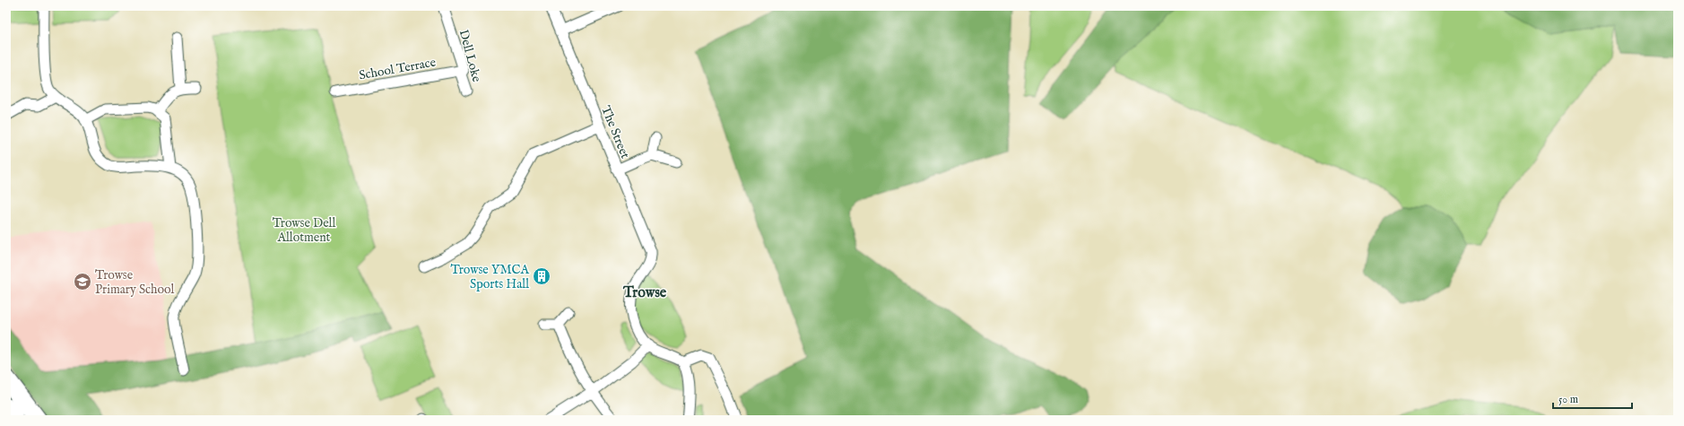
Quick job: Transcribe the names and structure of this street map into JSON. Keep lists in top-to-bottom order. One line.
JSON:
{"streets":{"street":["Dell Loke","School Terrace","The Street"]},"crossings":[["Dell Loke","School Terrace"]],"districts":["Trowse"],"parks":["Trowse Dell Allotment"],"places":{"building":["Trowse YMCA Sports Hall"],"school or university":["Trowse Primary School"]},"scale_bar":"50 m"}
